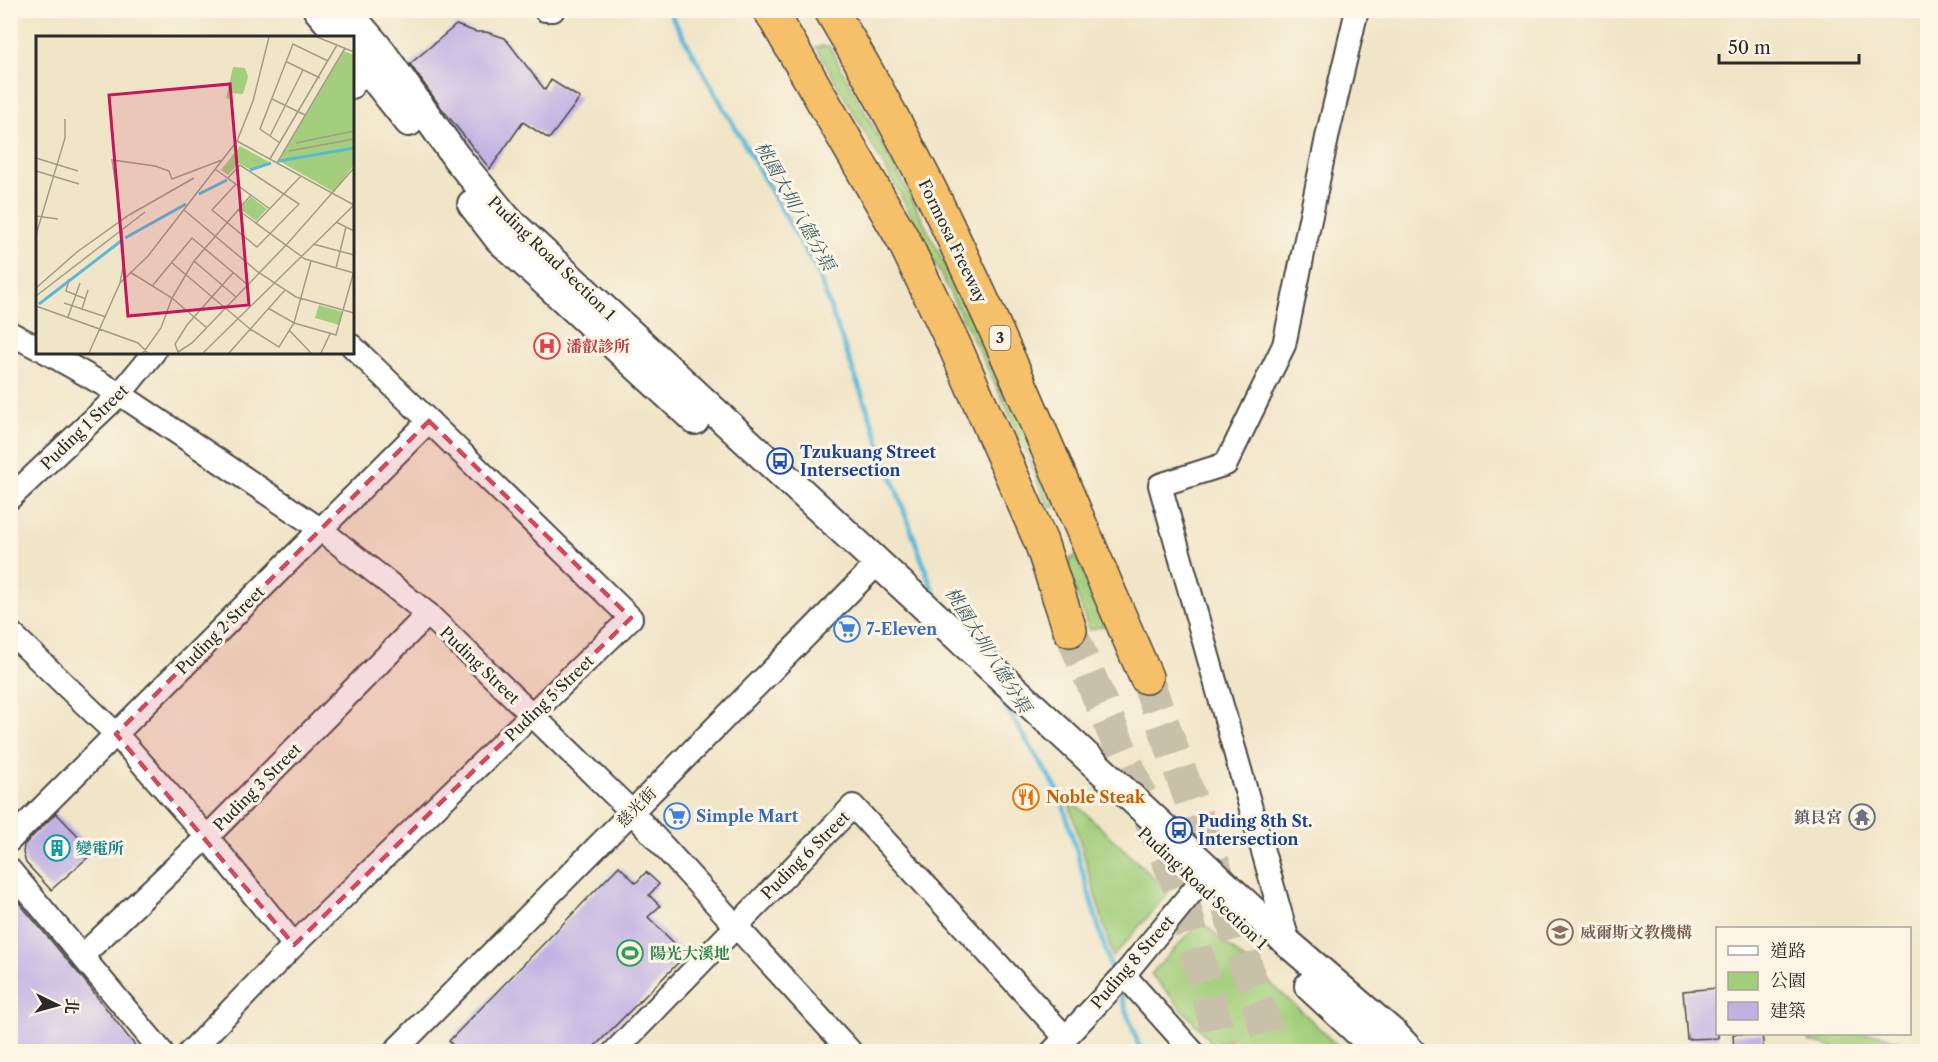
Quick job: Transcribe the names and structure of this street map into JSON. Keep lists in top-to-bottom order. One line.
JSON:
{"streets":{"highway":["Formosa Freeway","3"],"street":["Puding Road Section 1","Puding 1 Street","Puding 2 Street","Puding Street","Puding 5 Street","Puding 3 Street","慈光街","Puding 6 Street","Puding 8 Street"]},"crossings":[["Puding Road Section 1","慈光街"],["Puding Road Section 1","Puding 8 Street"],["Puding 1 Street","Puding Street"],["Puding 2 Street","Puding Street"],["Puding 2 Street","Puding 5 Street"],["Puding Street","Puding 5 Street"],["Puding Street","Puding 3 Street"],["Puding Street","慈光街"],["Puding Street","Puding 6 Street"],["Puding 6 Street","Puding 8 Street"]],"water":["桃園大圳八德分渠"],"places":{"hospital":["潘叡診所"],"bus stop":["Tzukuang Street Intersection","Puding 8th St. Intersection"],"supermarket":["7-Eleven","Simple Mart"],"restaurant":["Noble Steak"],"temple":["鎮艮宮"],"building":["變電所"],"school or university":["威爾斯文教機構"],"sports":["陽光大溪地"]},"legend":["道路","公園","建築"],"scale_bar":"50 m","north":"right"}
